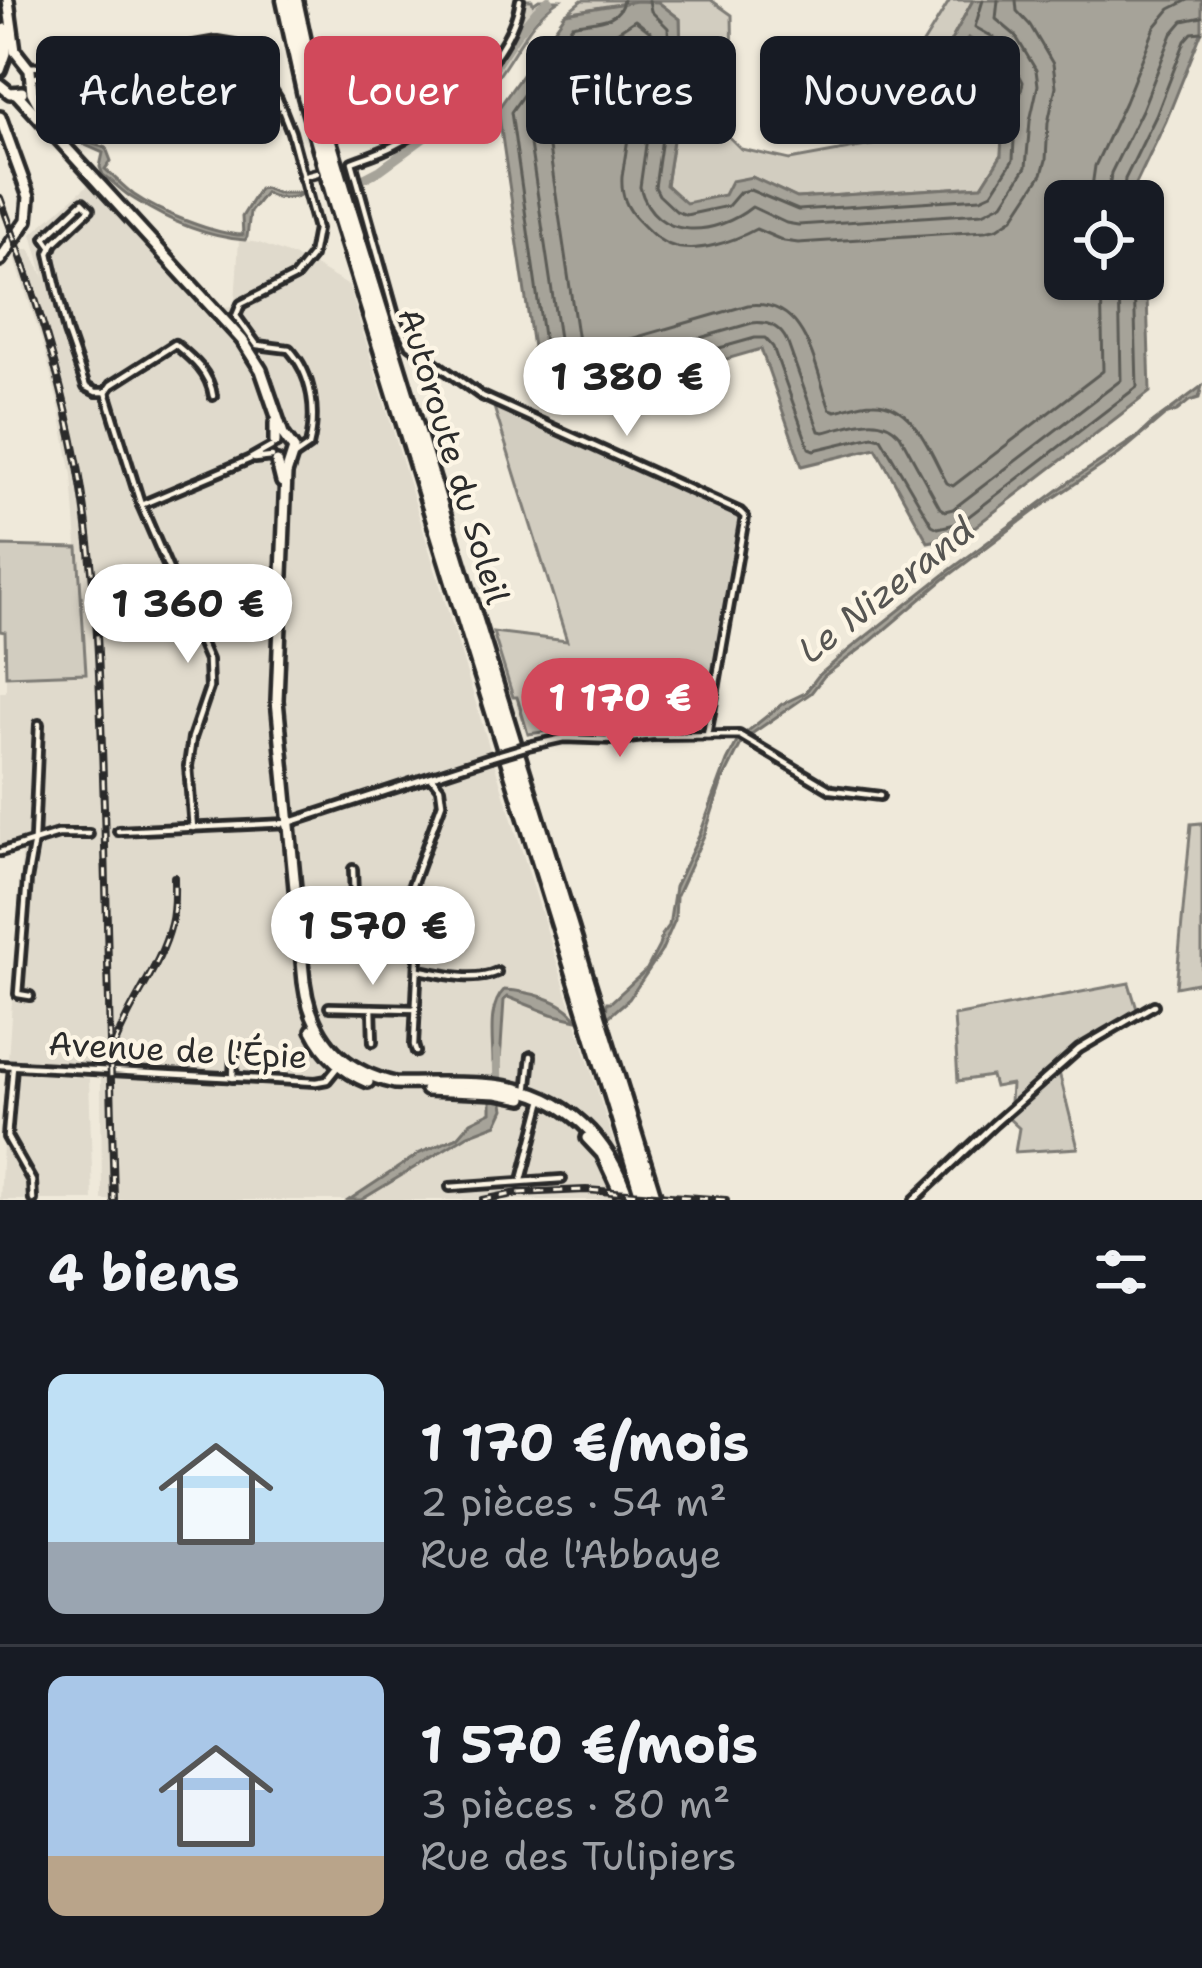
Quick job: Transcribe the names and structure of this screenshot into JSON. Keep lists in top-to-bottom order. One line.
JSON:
{"streets":{"highway":["Autoroute du Soleil"],"street":["Avenue de l'Épie"]},"water":["Le Nizerand"],"page":{"chip":["Acheter","Louer","Filtres","Nouveau"],"price":["1 380 €","1 360 €","1 170 €","1 570 €"],"heading":"4 biens","list":[{"name":"1 170 €/mois","note":"2 pièces · 54 m² · Rue de l'Abbaye"},{"name":"1 570 €/mois","note":"3 pièces · 80 m² · Rue des Tulipiers"}]}}
